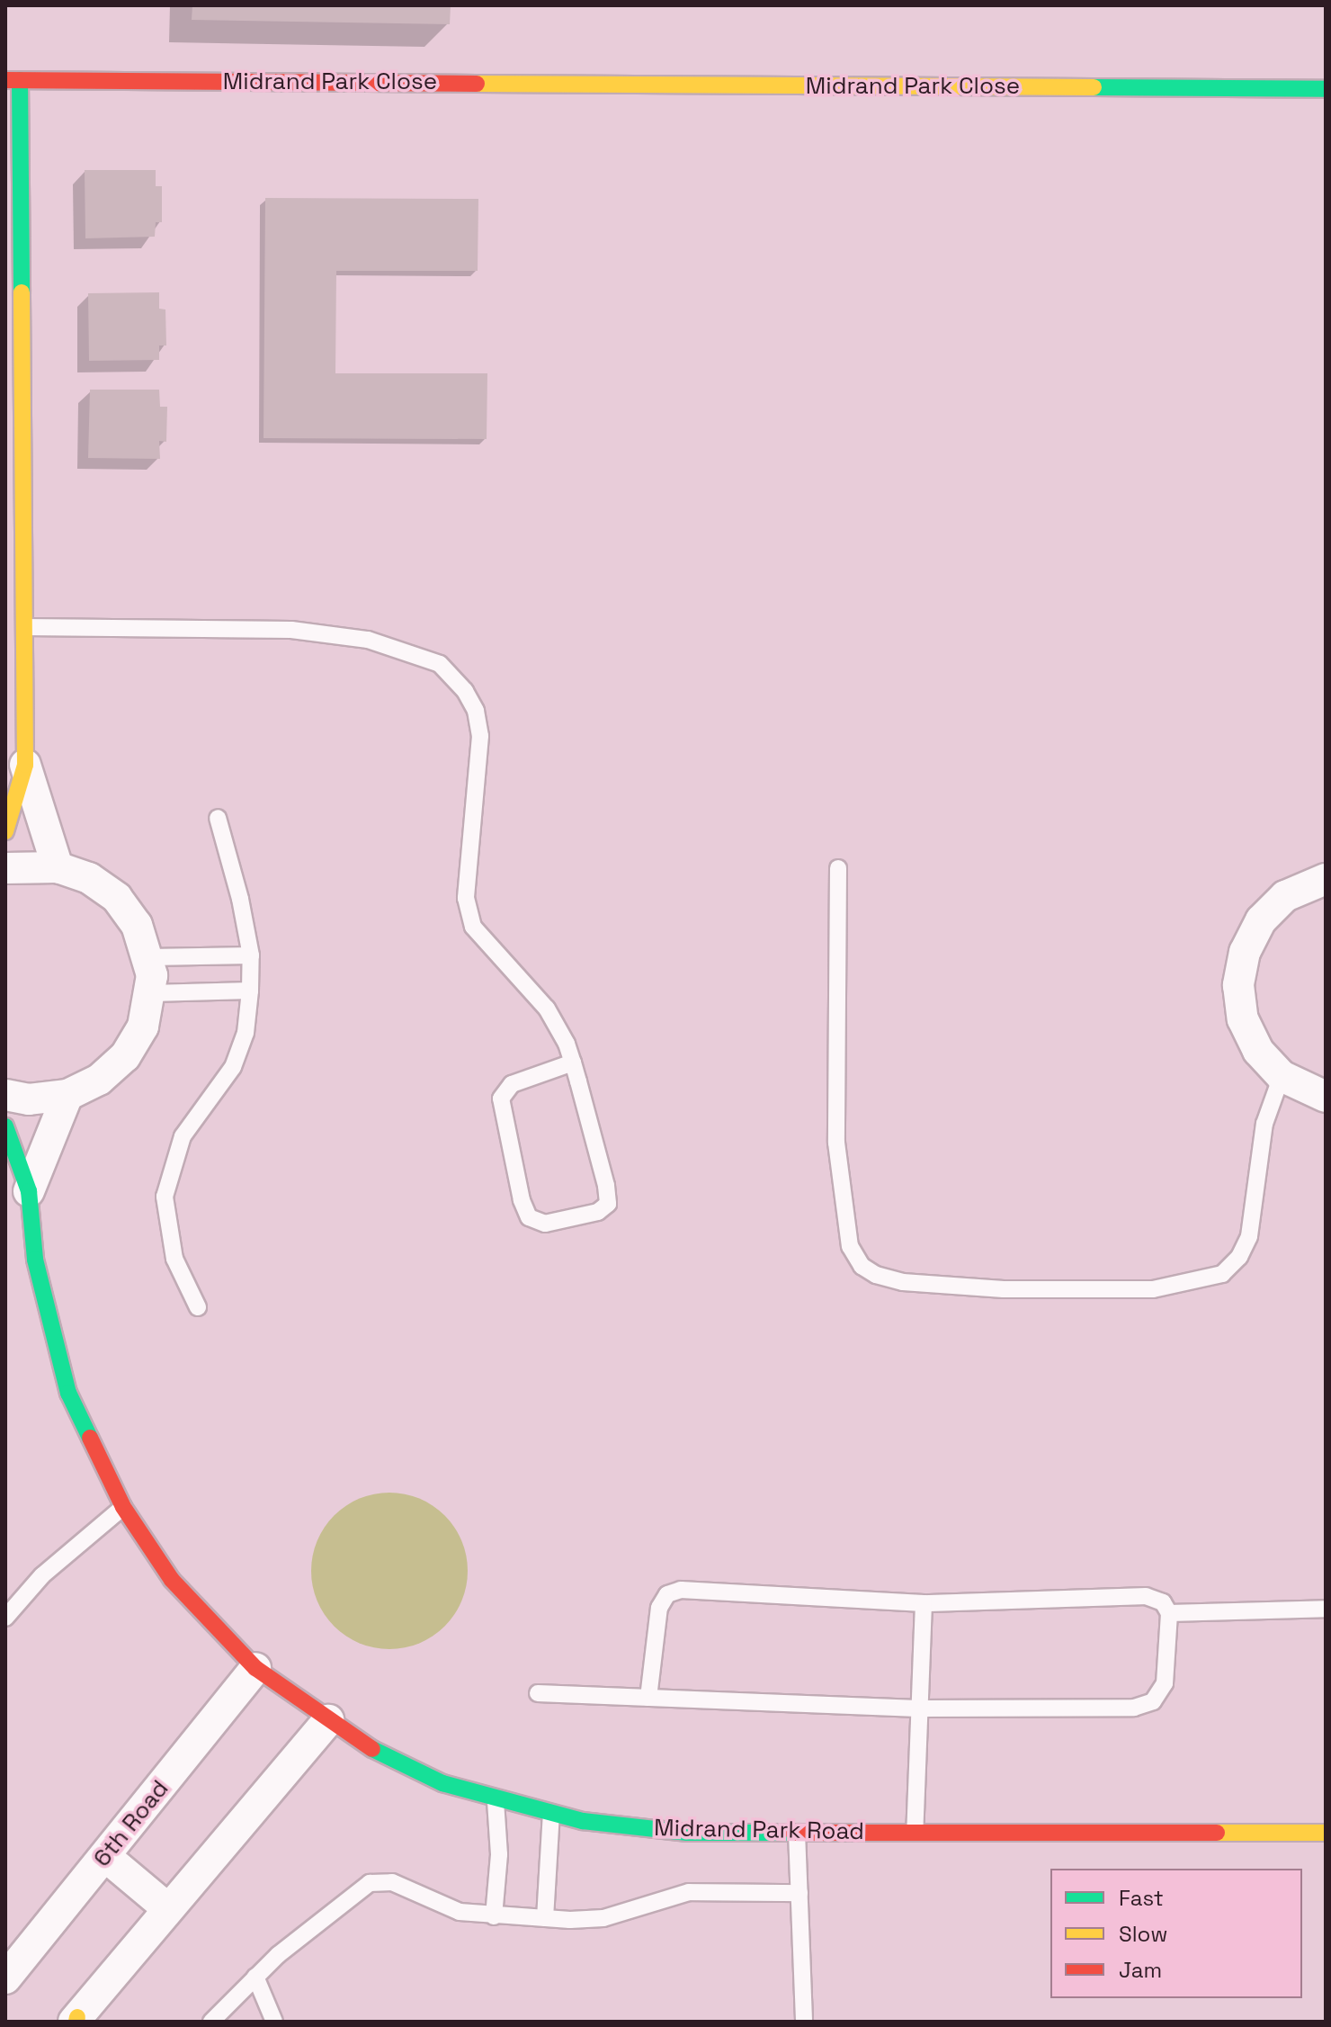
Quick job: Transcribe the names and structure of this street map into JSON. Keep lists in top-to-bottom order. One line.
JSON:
{"streets":{"street":["Midrand Park Close","6th Road","Midrand Park Road"]},"crossings":[["6th Road","Midrand Park Road"]],"legend":["Fast","Slow","Jam"]}
